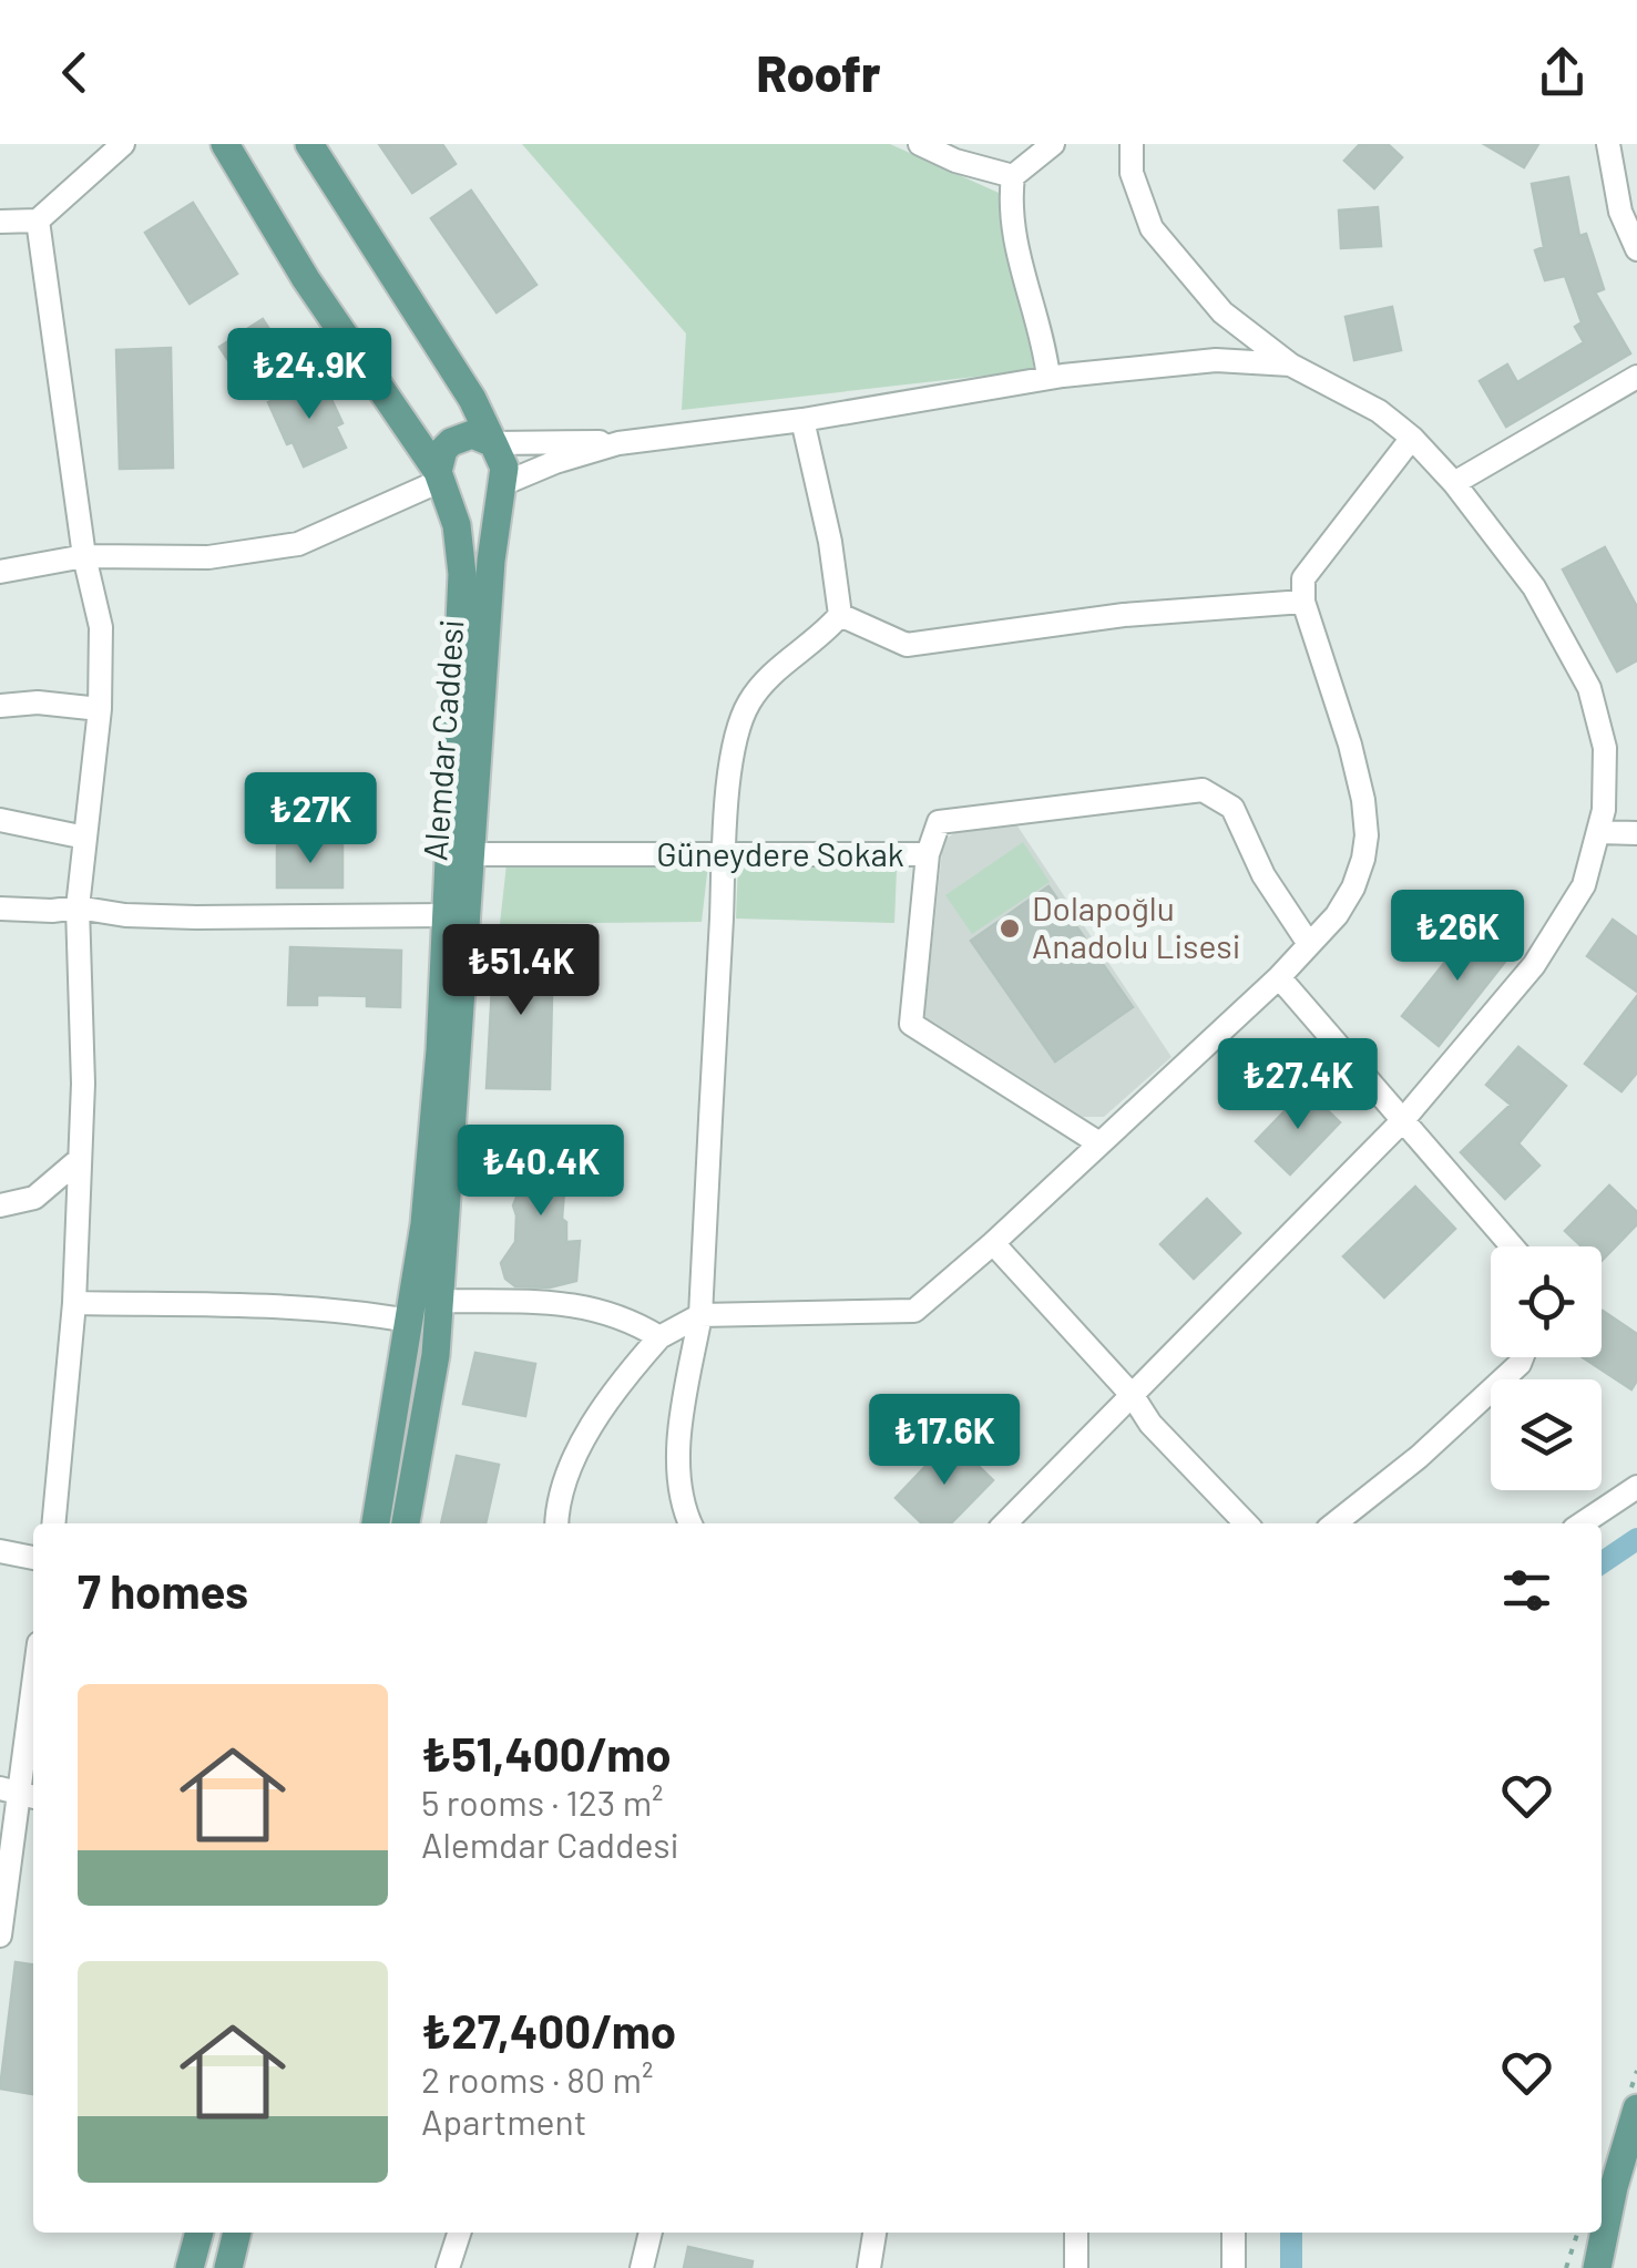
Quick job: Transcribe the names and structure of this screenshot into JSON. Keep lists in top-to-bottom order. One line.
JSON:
{"streets":{"main road":["Alemdar Caddesi"],"street":["Güneydere Sokak"]},"crossings":[["Alemdar Caddesi","Güneydere Sokak"]],"places":["Dolapoğlu Anadolu Lisesi"],"page":{"header":"Roofr","price":["₺24.9K","₺27K","₺26K","₺51.4K","₺27.4K","₺40.4K","₺17.6K"],"heading":"7 homes","list":[{"name":"₺51,400/mo","note":"5 rooms · 123 m² · Alemdar Caddesi"},{"name":"₺27,400/mo","note":"2 rooms · 80 m² · Apartment"}]}}
